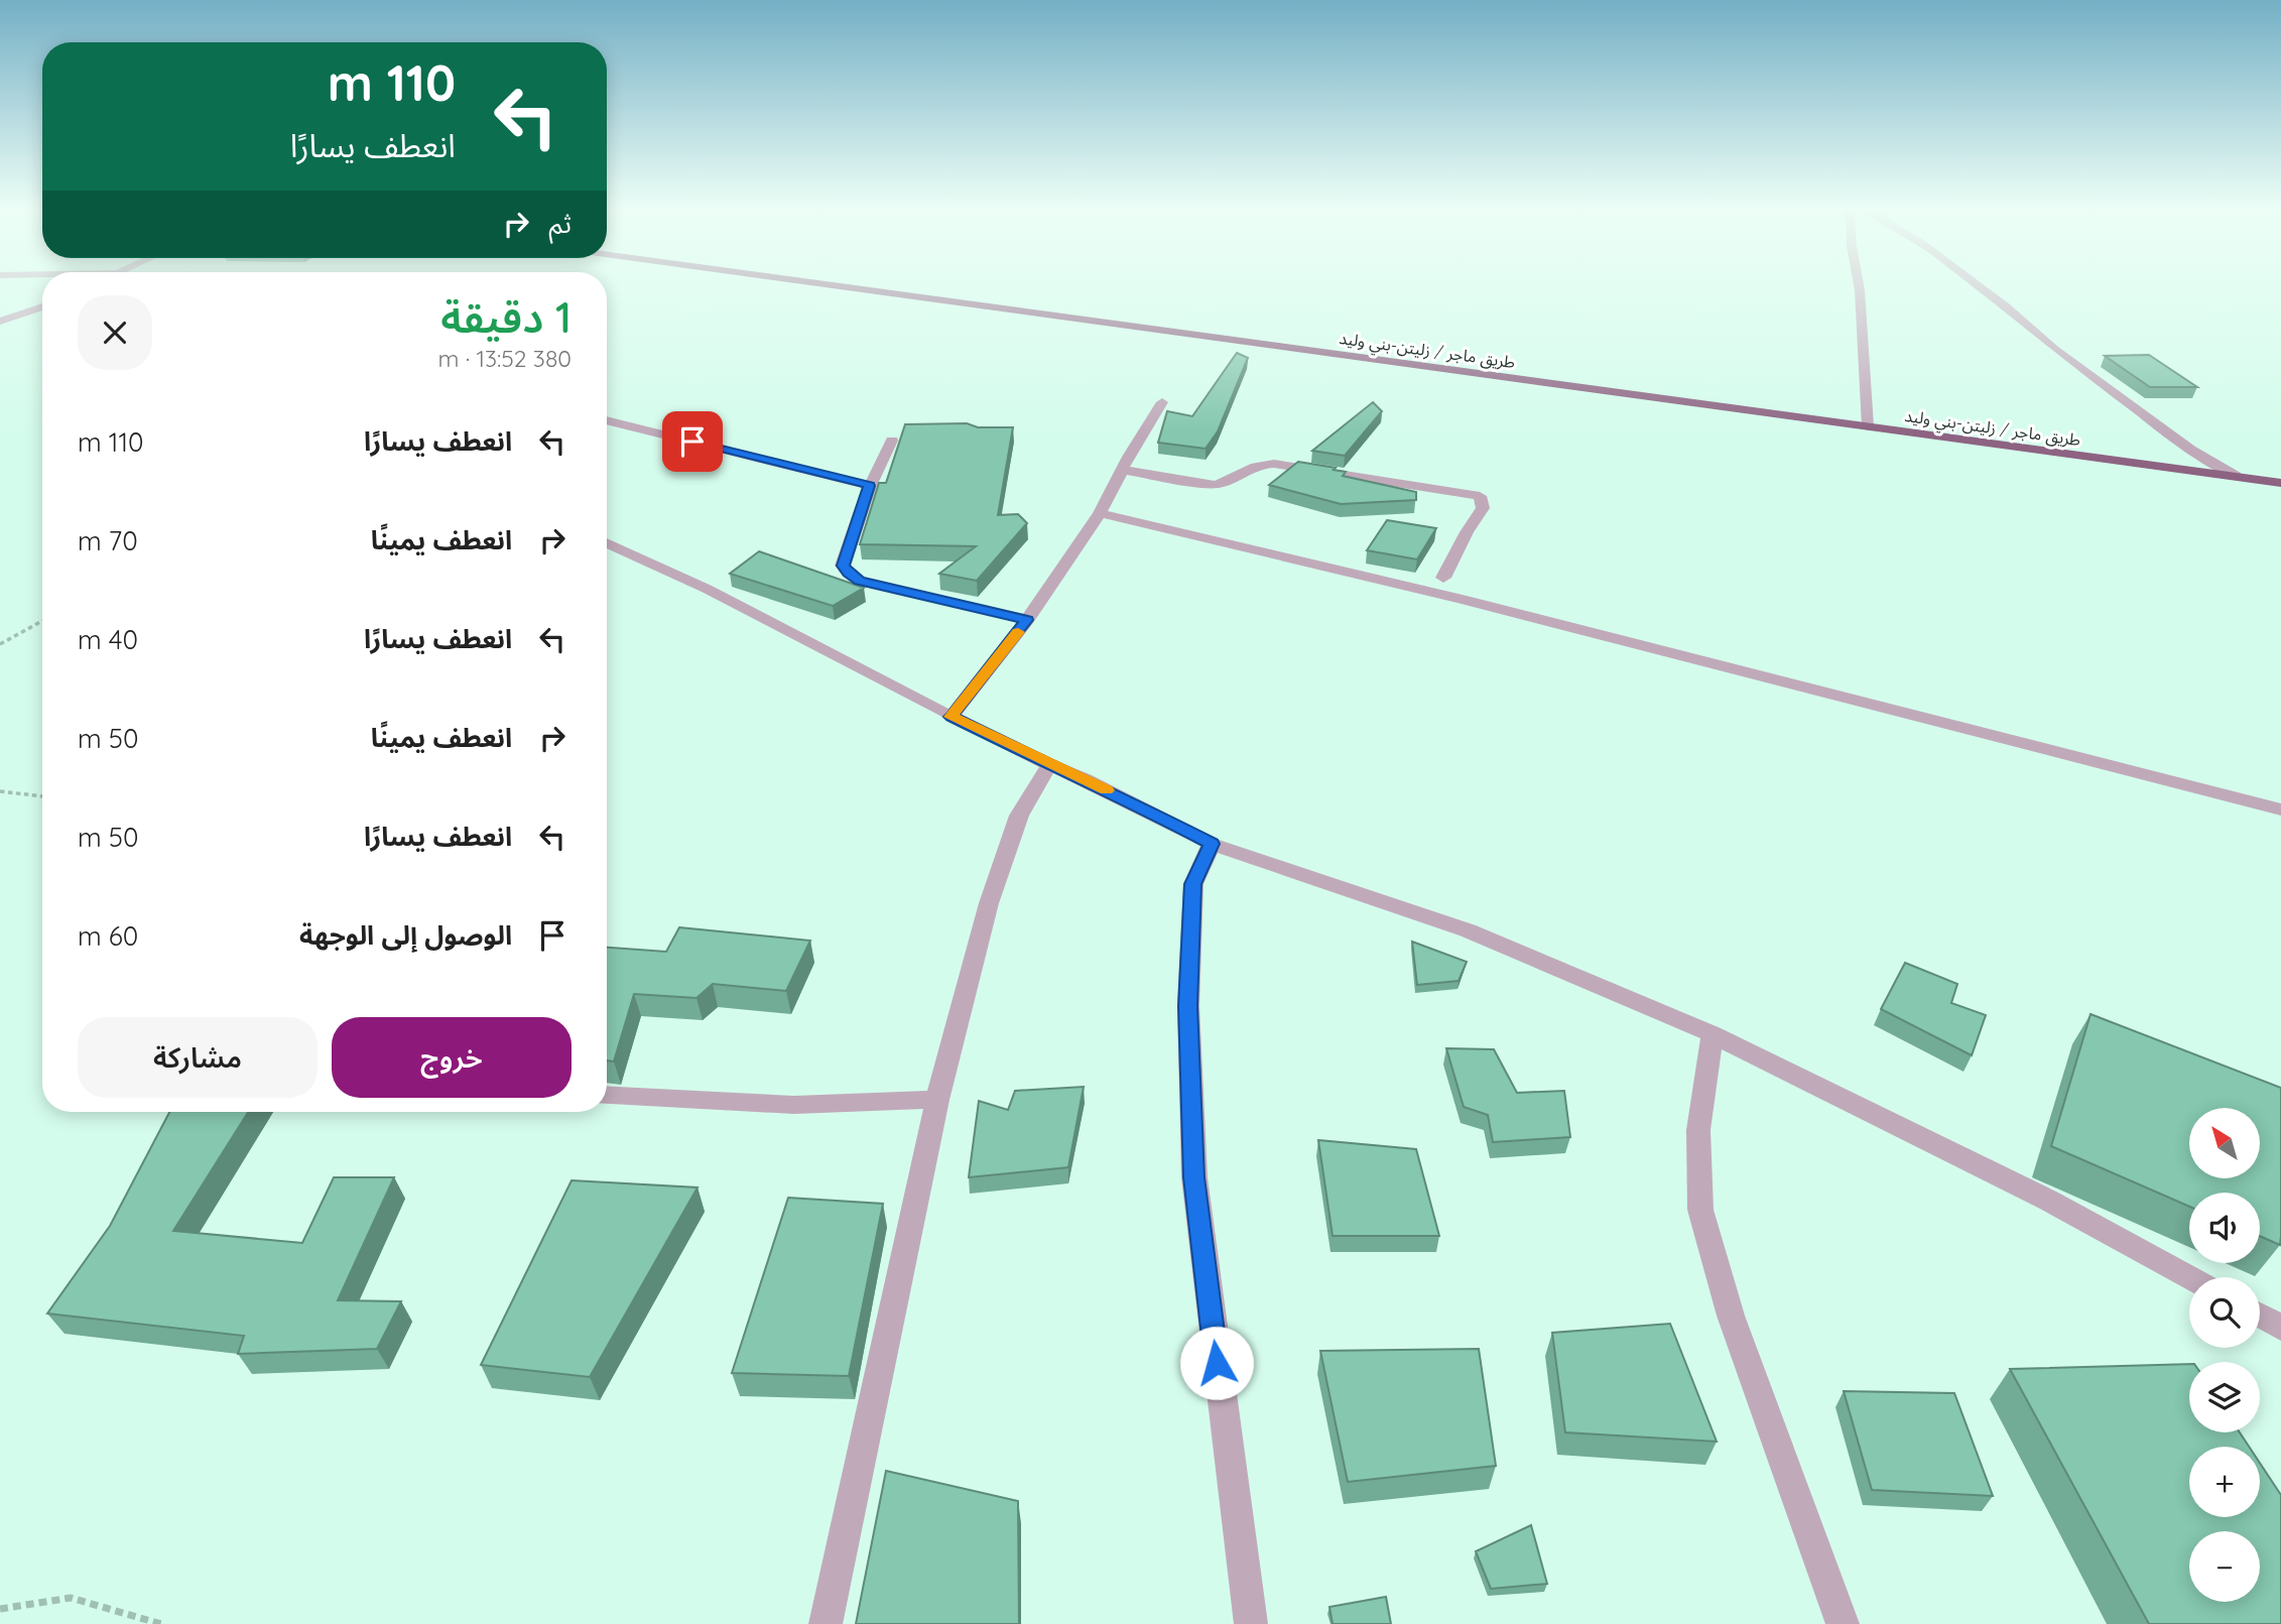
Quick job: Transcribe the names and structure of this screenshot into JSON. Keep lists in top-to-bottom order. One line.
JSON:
{"streets":{"highway":["طريق ماجر / زليتن-بني وليد"]},"north":"top left","page":{"turn":["110 m","انعطف يسارًا"],"then":"ثم","heading":["1 دقيقة","380 m · 13:52"],"list":[{"name":"انعطف يسارًا","value":"110 m"},{"name":"انعطف يمينًا","value":"70 m"},{"name":"انعطف يسارًا","value":"40 m"},{"name":"انعطف يمينًا","value":"50 m"},{"name":"انعطف يسارًا","value":"50 m"},{"name":"الوصول إلى الوجهة","value":"60 m"}],"buttons":["خروج","مشاركة"],"map_buttons":["+","−"]}}
